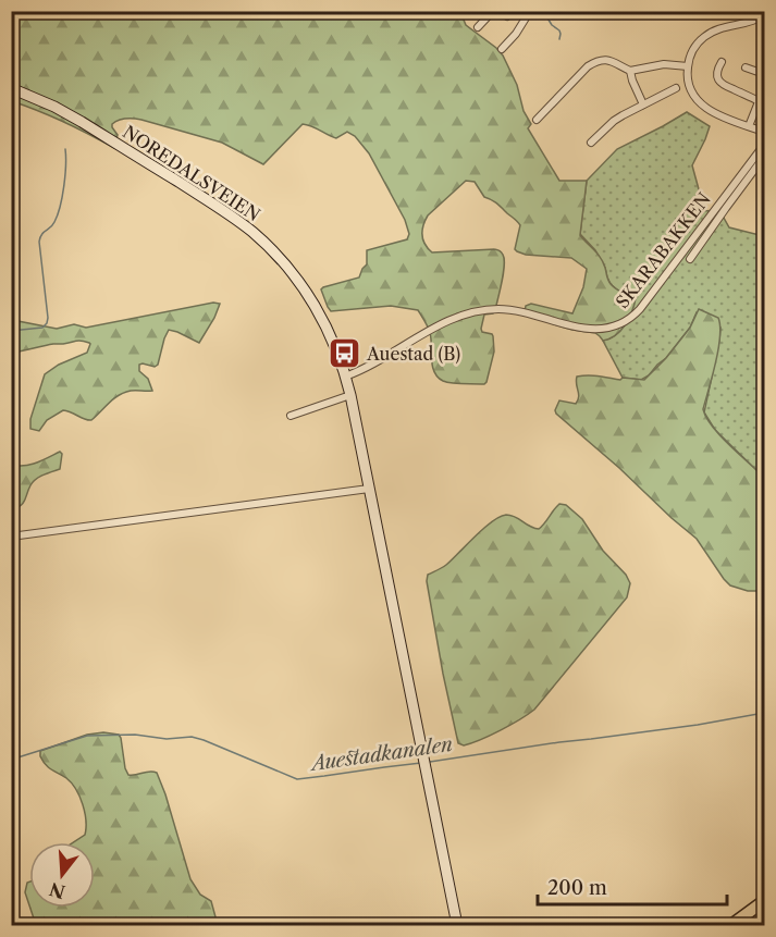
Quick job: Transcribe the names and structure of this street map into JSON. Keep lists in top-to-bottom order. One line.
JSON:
{"streets":{"main road":["NOREDALSVEIEN"],"street":["SKARABAKKEN"]},"crossings":[["NOREDALSVEIEN","SKARABAKKEN"]],"water":["Auestadkanalen"],"places":{"bus stop":["Auestad (B)"]},"scale_bar":"200 m","north":"bottom"}
